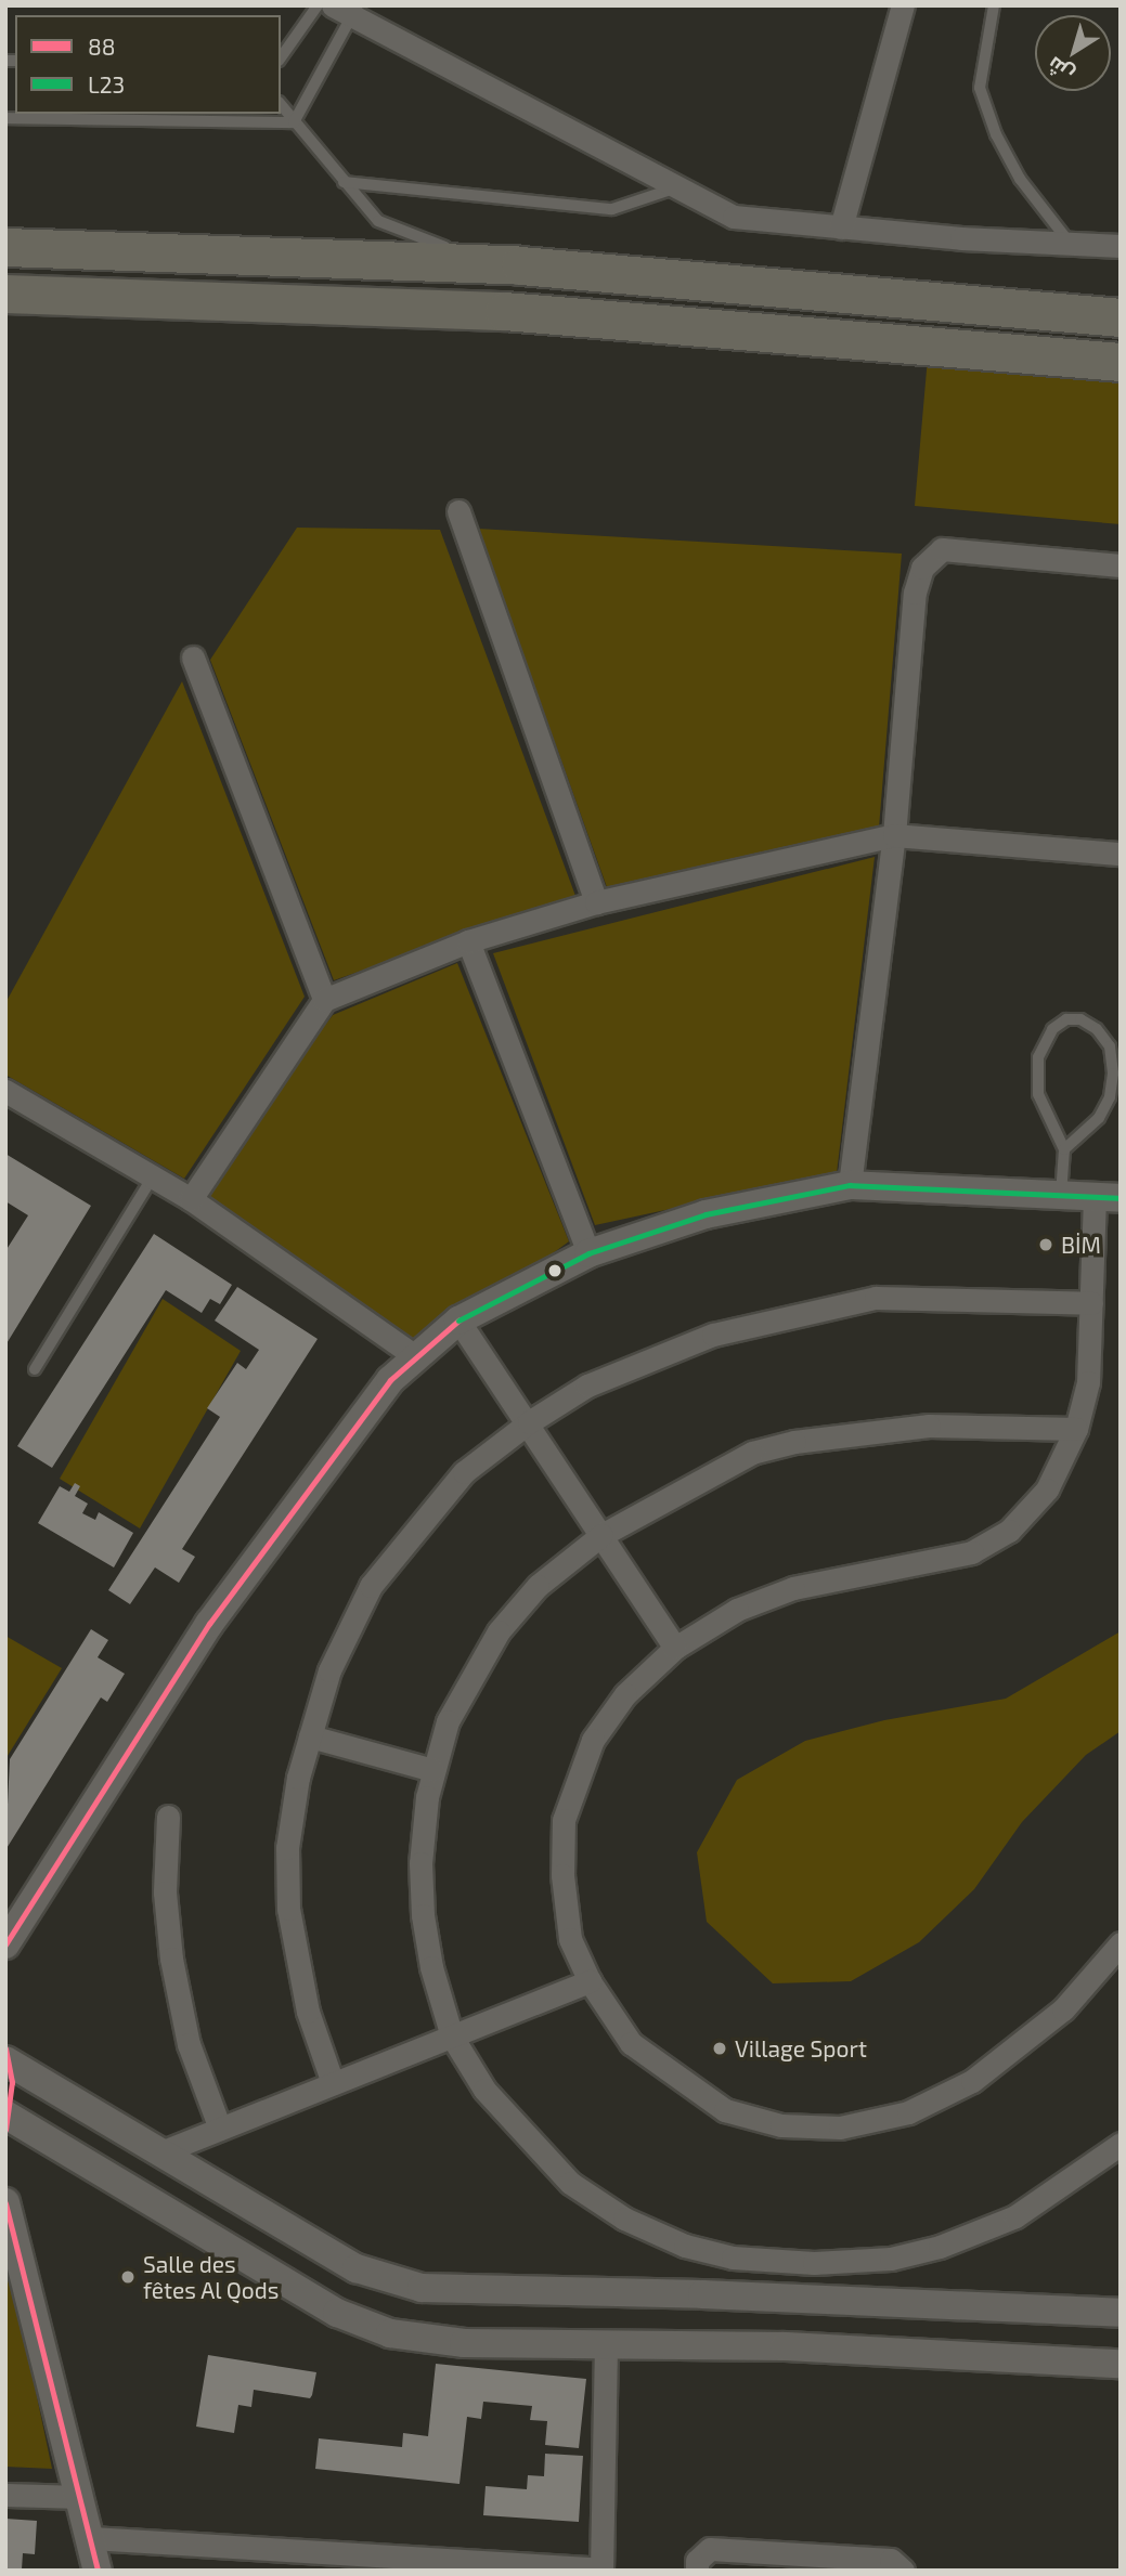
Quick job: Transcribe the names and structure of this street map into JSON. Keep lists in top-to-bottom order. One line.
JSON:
{"places":["BİM","Village Sport","Salle des fêtes Al Qods"],"lines":["transit line L23","transit line 88"],"legend":["88","L23"],"north":"bottom left"}
